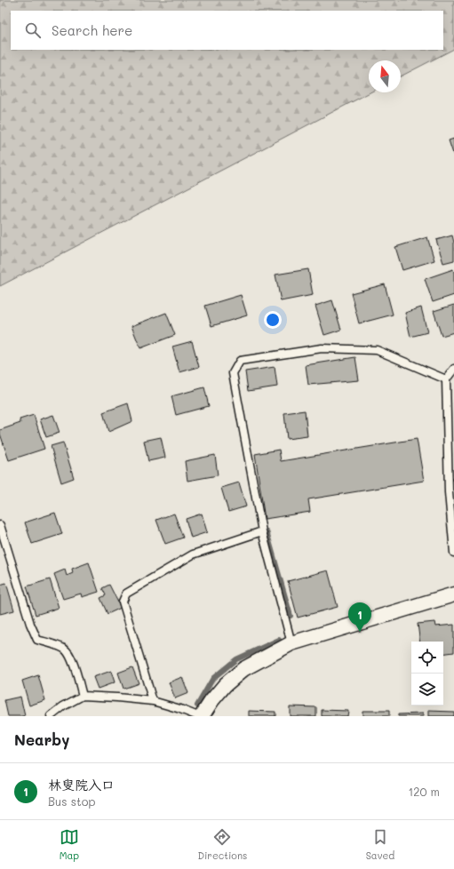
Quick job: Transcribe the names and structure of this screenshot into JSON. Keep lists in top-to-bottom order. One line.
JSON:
{"north":"top","page":{"search":"Search here","pins":"1","heading":"Nearby","list":[{"mark":"1","name":"林叟院入口","note":"Bus stop","value":"120 m"}],"nav":["Map","Directions","Saved"]}}
